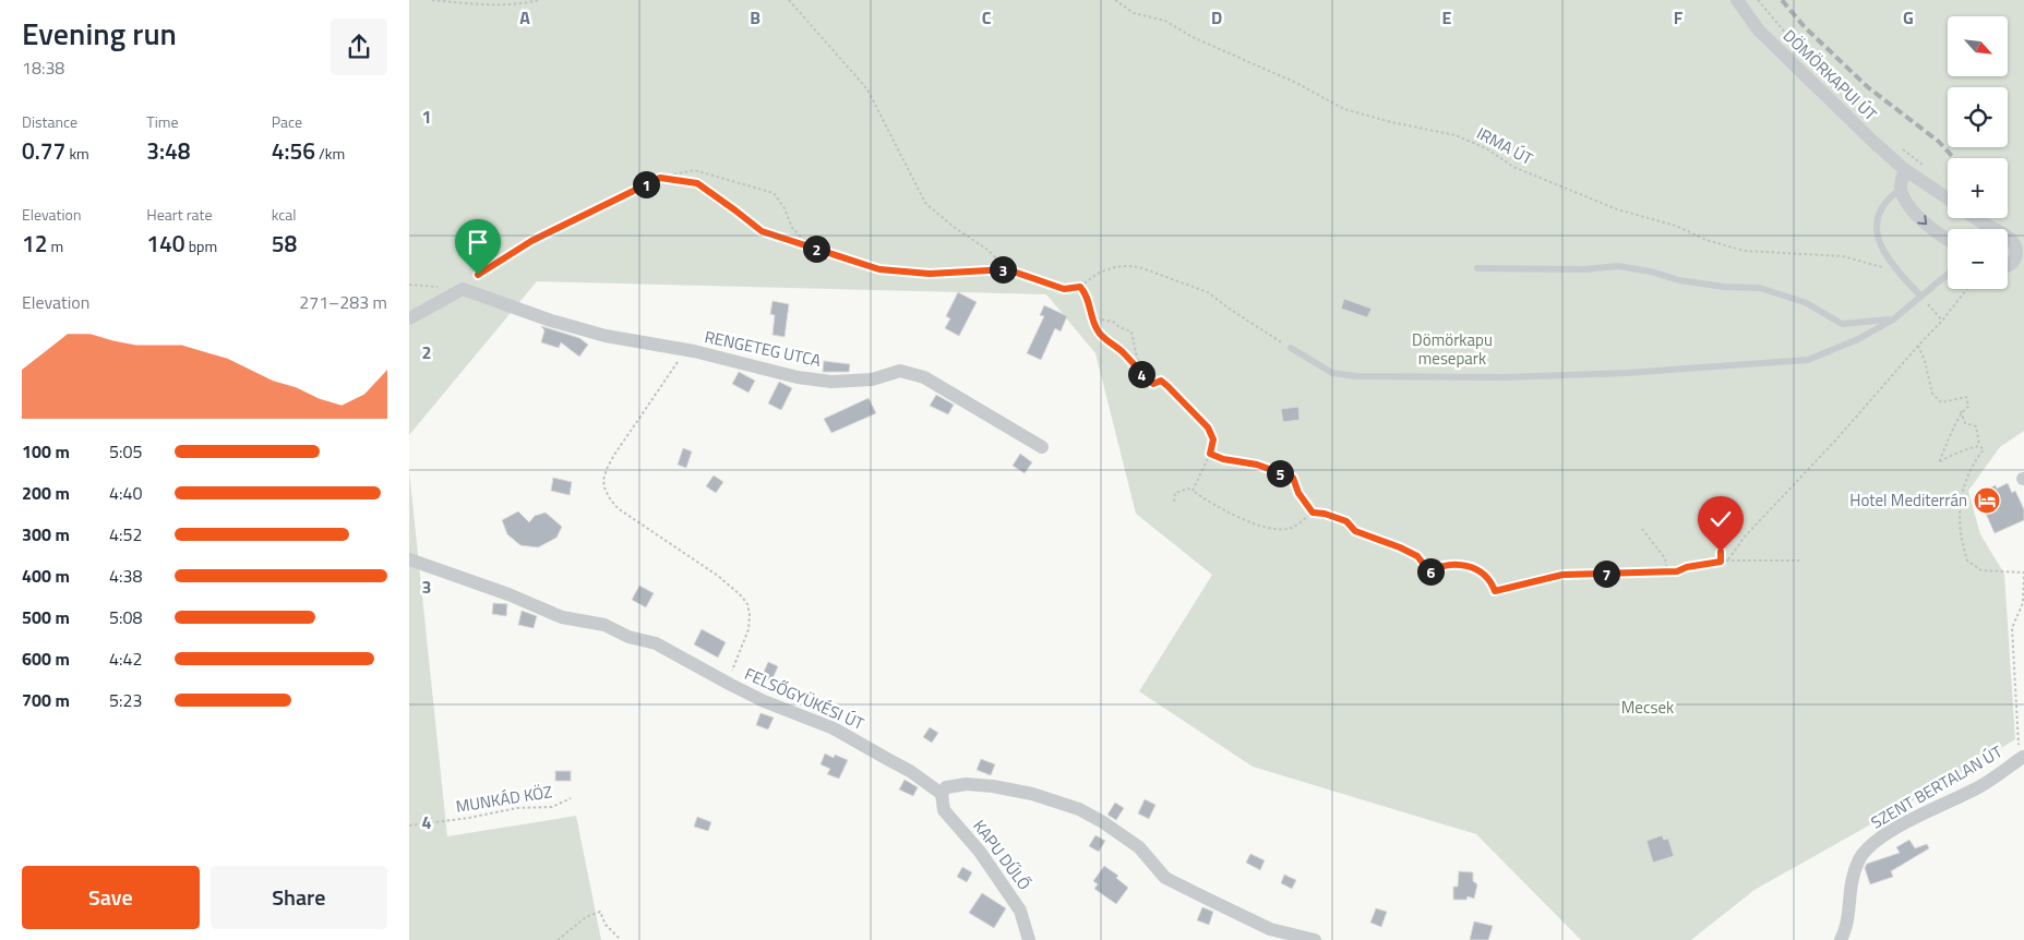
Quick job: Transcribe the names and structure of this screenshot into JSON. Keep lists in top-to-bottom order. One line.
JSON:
{"streets":{"street":["DÖMÖRKAPUI ÚT","RENGETEG UTCA","FELSŐGYÜKÉSI ÚT","SZENT BERTALAN ÚT","KAPU DŰLŐ"],"path":["IRMA ÚT","MUNKÁD KÖZ"]},"crossings":[["FELSŐGYÜKÉSI ÚT","KAPU DŰLŐ"]],"parks":["Dömörkapu mesepark","Mecsek"],"places":{"hotel":["Hotel Mediterrán"]},"north":"bottom right","page":{"heading":["Evening run","18:38"],"map_buttons":["+","−"],"stats":[["Distance","0.77 km"],["Time","3:48"],["Pace","4:56 /km"],["Elevation","12 m"],["Heart rate","140 bpm"],["kcal","58"]],"pins":["1","2","3","4","5","6","7"],"chart":["Elevation","271–283 m"],"list":[{"name":"100 m","note":"5:05"},{"name":"200 m","note":"4:40"},{"name":"300 m","note":"4:52"},{"name":"400 m","note":"4:38"},{"name":"500 m","note":"5:08"},{"name":"600 m","note":"4:42"},{"name":"700 m","note":"5:23"}],"buttons":["Save","Share"]},"grid":{"columns":["A","B","C","D","E","F","G"],"rows":["1","2","3","4"]}}
